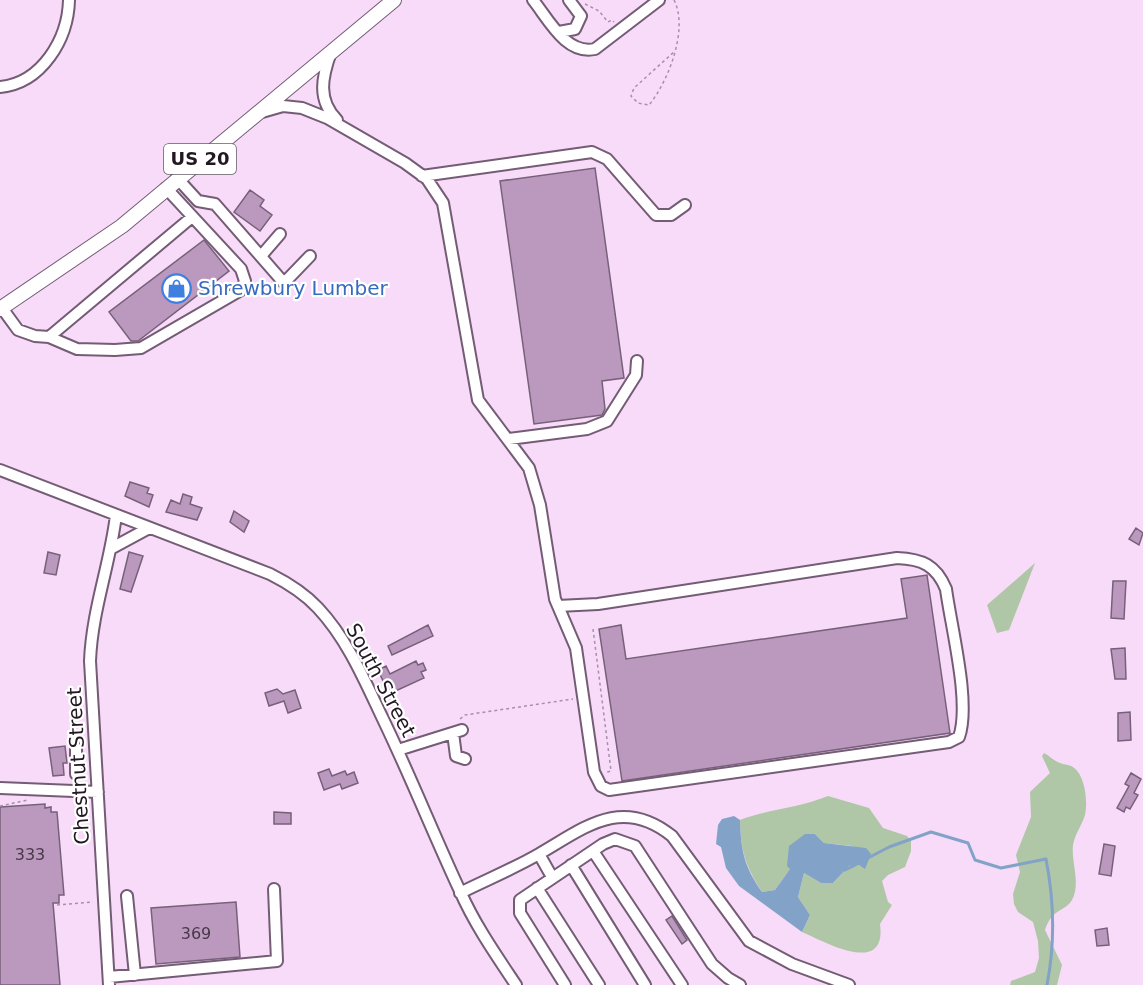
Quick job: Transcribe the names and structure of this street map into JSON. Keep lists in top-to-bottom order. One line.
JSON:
{"streets":{"main road":["US 20"],"street":["South Street","Chestnut Street"]},"crossings":[["South Street","Chestnut Street"]],"places":{"shop":["Shrewbury Lumber"]},"house_numbers":["333","369"]}
